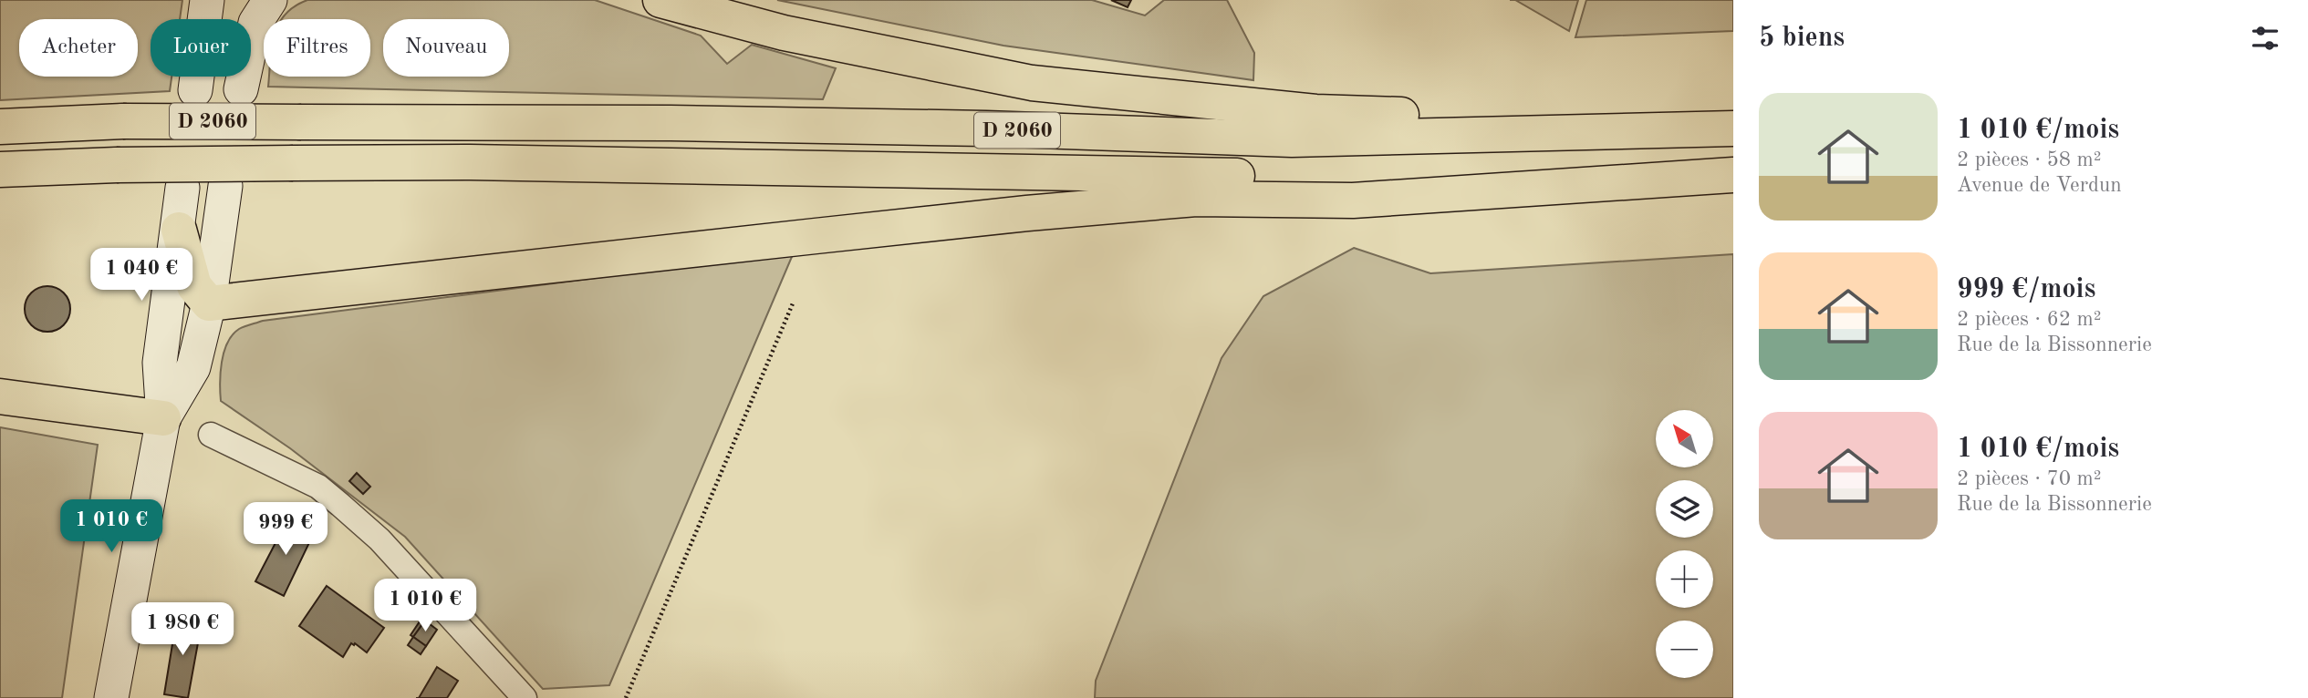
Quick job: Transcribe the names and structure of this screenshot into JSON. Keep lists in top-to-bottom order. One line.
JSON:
{"streets":{"highway":["D 2060"]},"north":"top left","page":{"heading":"5 biens","chip":["Acheter","Louer","Filtres","Nouveau"],"list":[{"name":"1 010 €/mois","note":"2 pièces · 58 m² · Avenue de Verdun"},{"name":"999 €/mois","note":"2 pièces · 62 m² · Rue de la Bissonnerie"},{"name":"1 010 €/mois","note":"2 pièces · 70 m² · Rue de la Bissonnerie"}],"price":["1 040 €","1 010 €","999 €","1 010 €","1 980 €"],"map_buttons":["+","−"]}}
